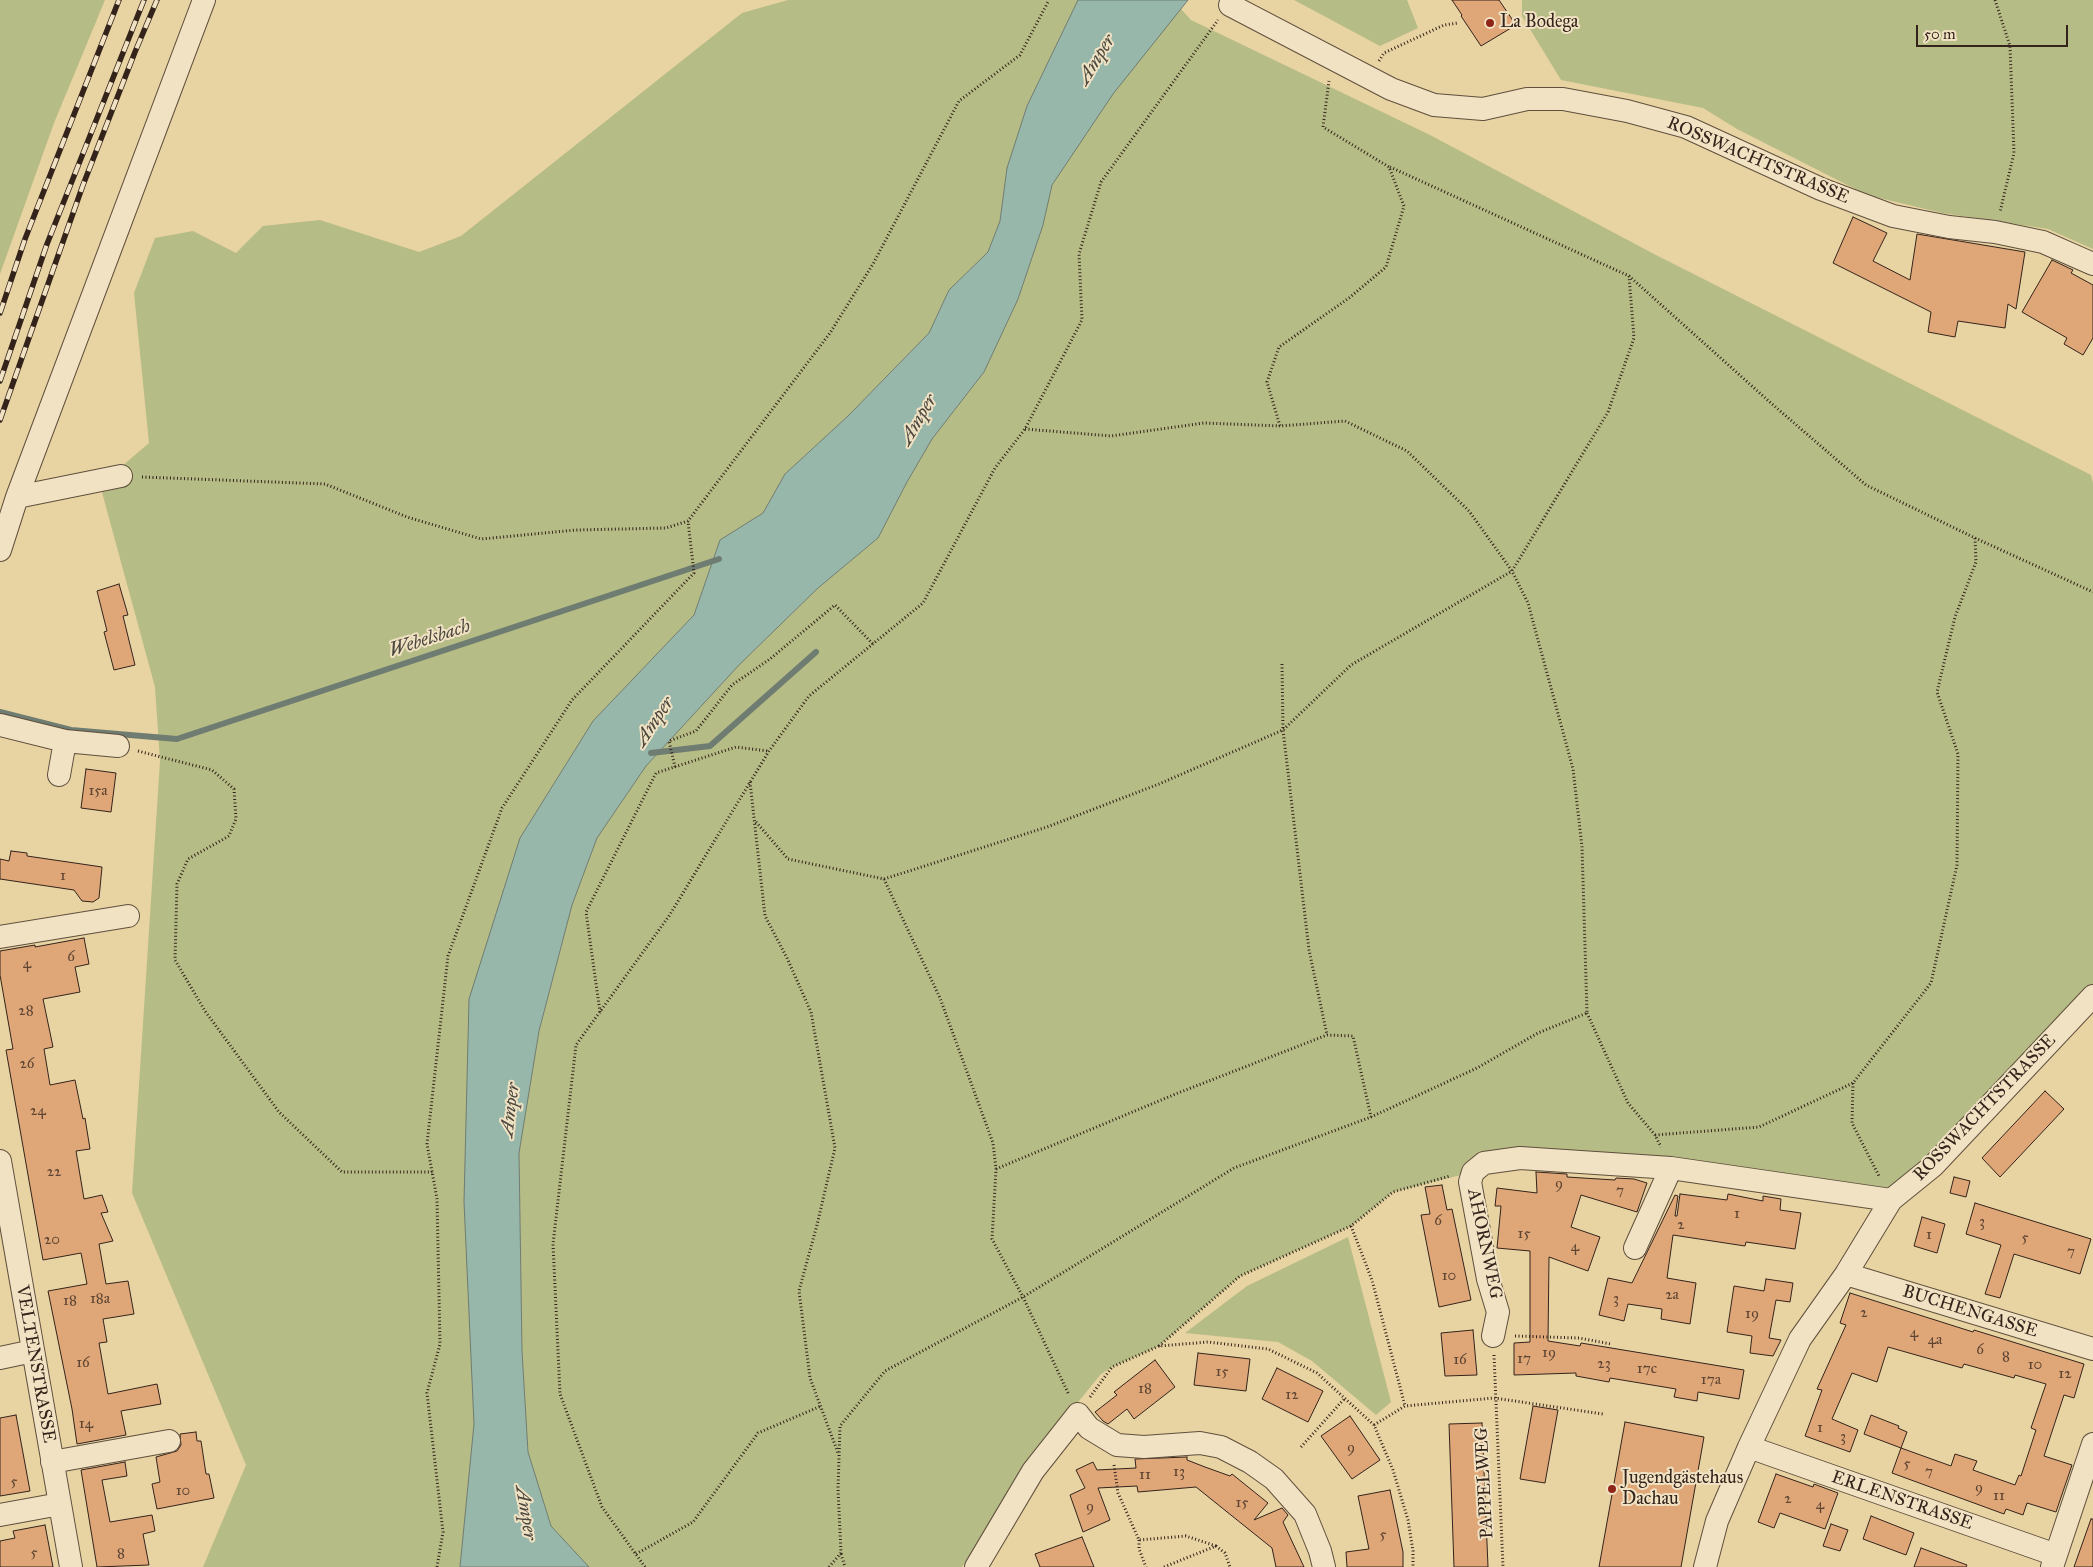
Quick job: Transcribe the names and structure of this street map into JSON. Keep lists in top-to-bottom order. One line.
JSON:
{"streets":{"street":["ROSSWACHTSTRASSE","AHORNWEG","BUCHENGASSE","VELTENSTRASSE","ERLENSTRASSE"],"path":["PAPPELWEG"]},"crossings":[["ROSSWACHTSTRASSE","AHORNWEG"],["ROSSWACHTSTRASSE","BUCHENGASSE"],["ROSSWACHTSTRASSE","ERLENSTRASSE"]],"water":["Amper","Webelsbach"],"places":["La Bodega","Jugendgästehaus Dachau"],"house_numbers":["15a","1","6","4","28","26","24","22","9","7","1","6","3","2","15","1","5","20","4","7","10","2a","18a","3","18","2","19","4","4a","6","19","8","17","16","16","23","10","17c","15","12","17a","18","12","14","1","3","9","5","13","7","11","5","9","10","11","2","15","4","9","5","5","8"],"scale_bar":"50 m"}
